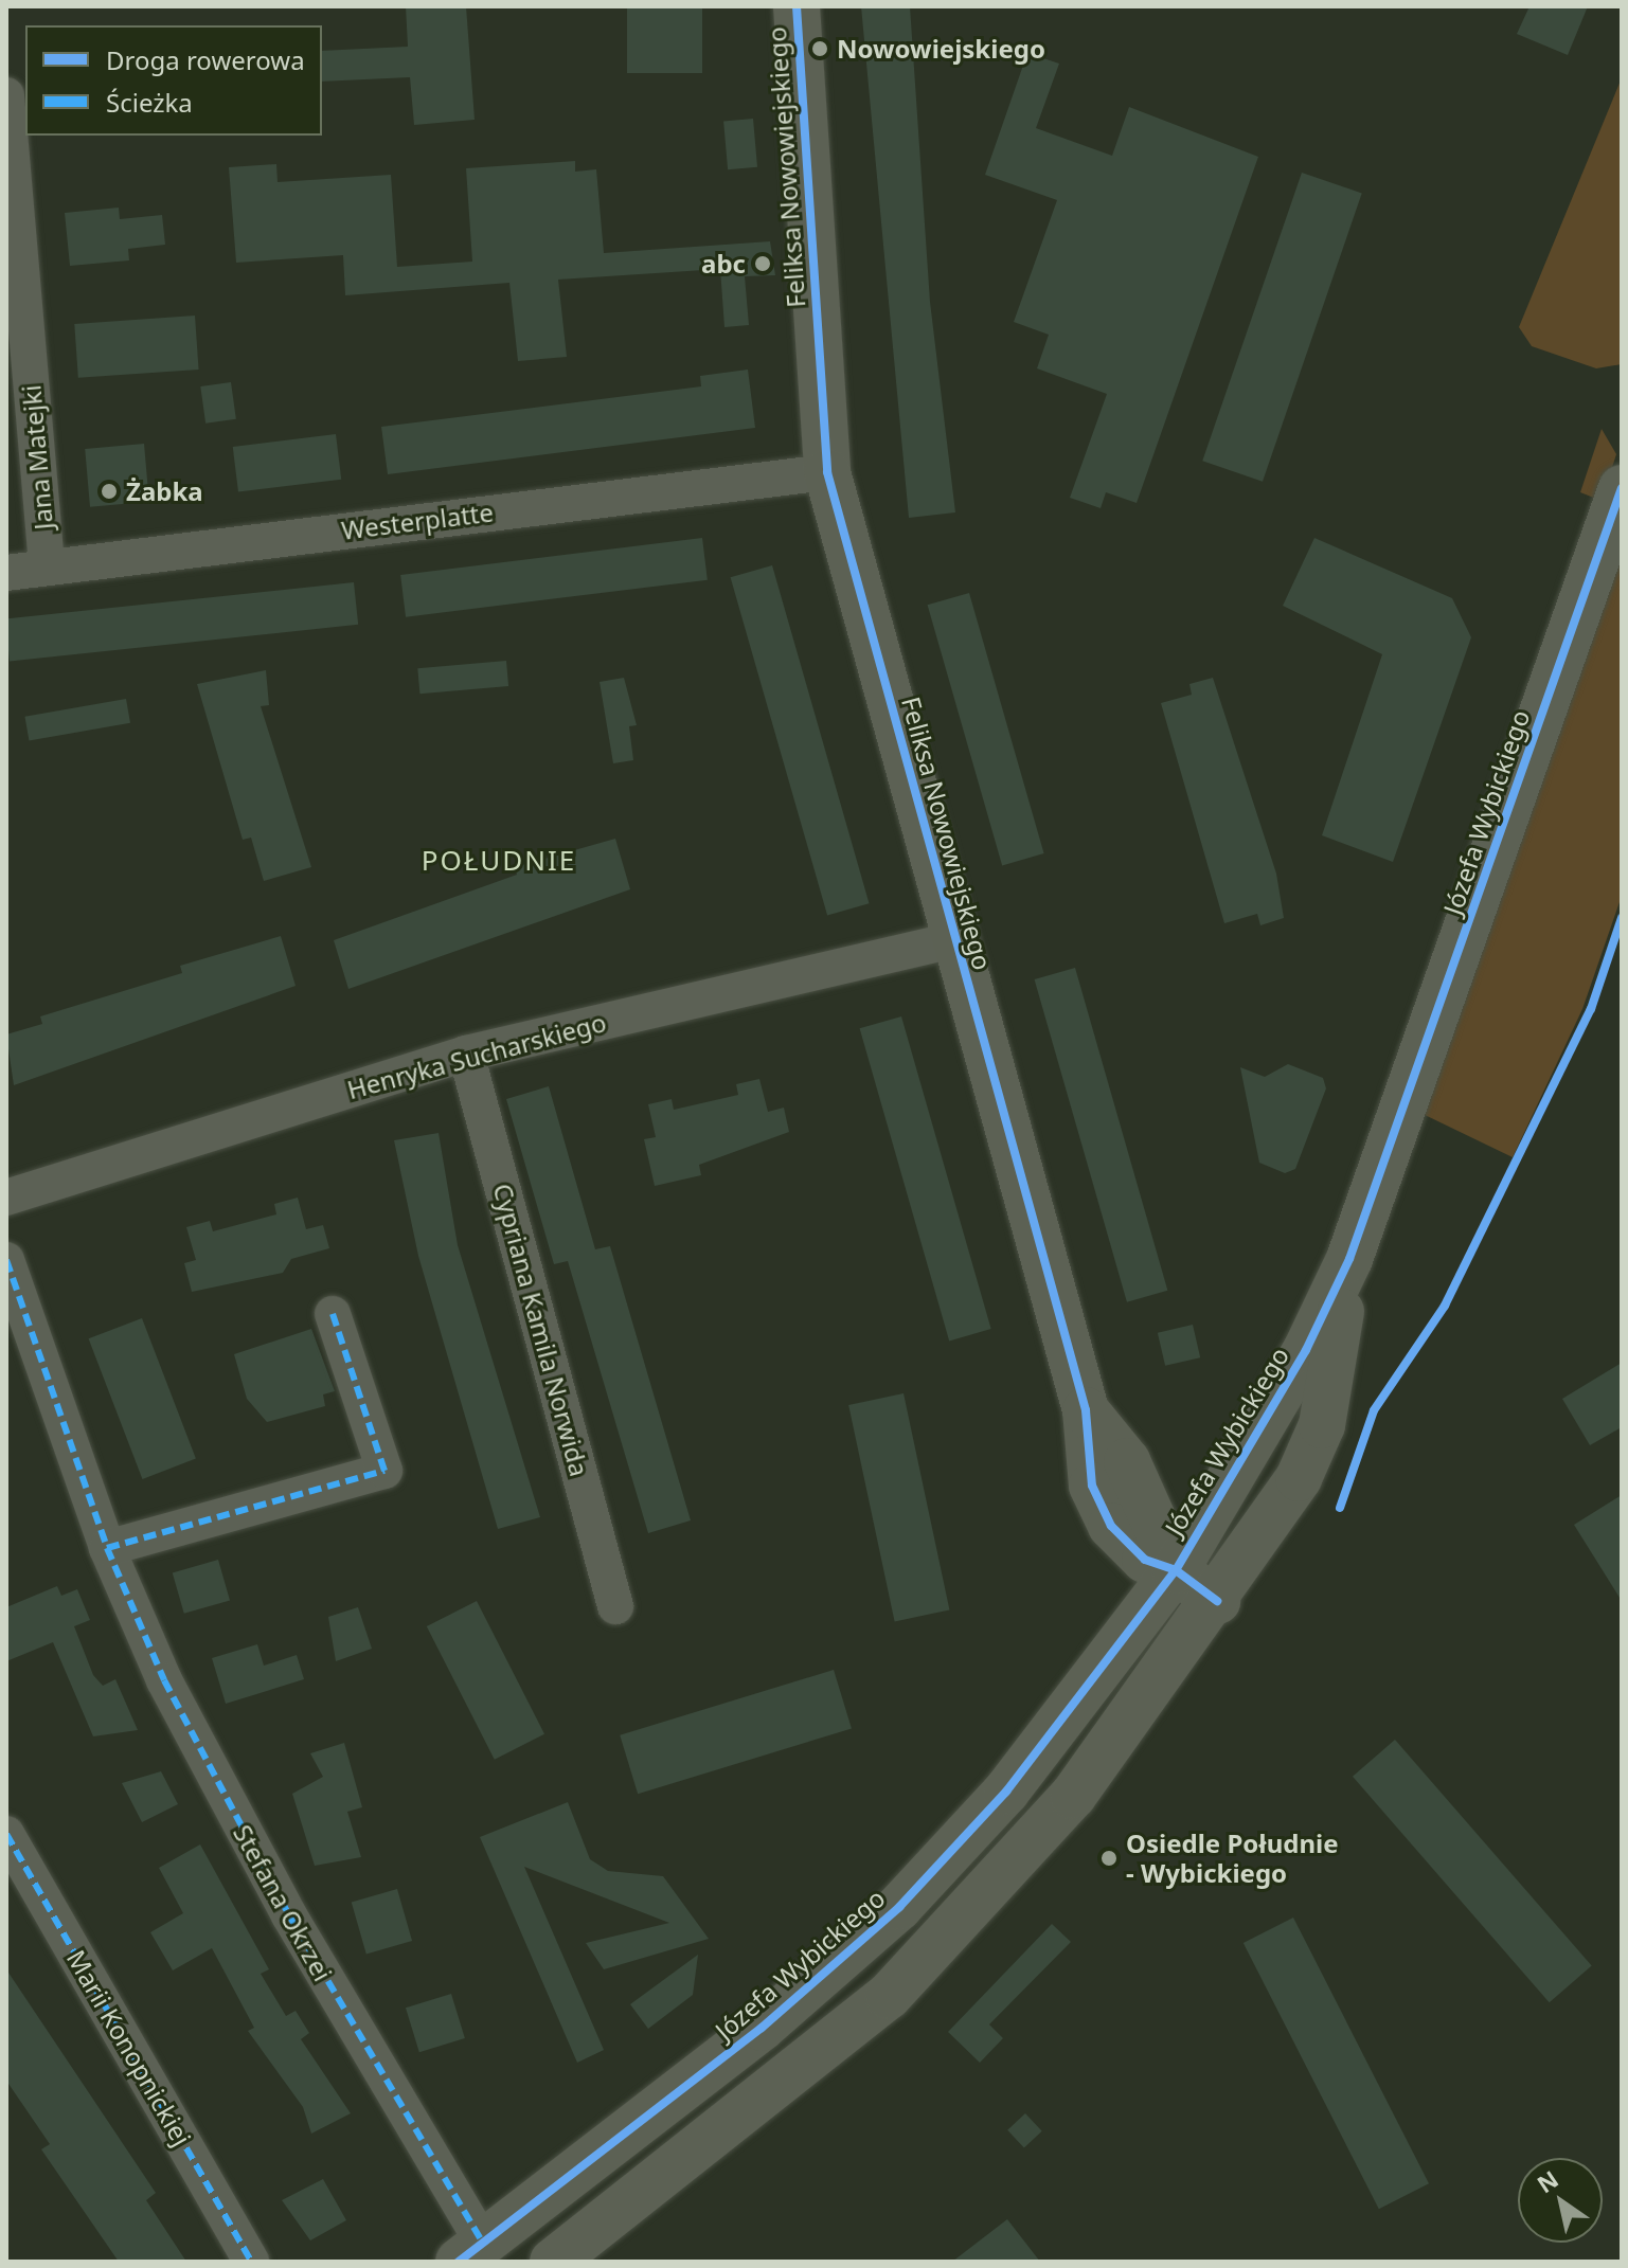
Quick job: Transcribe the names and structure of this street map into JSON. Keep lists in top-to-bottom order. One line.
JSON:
{"streets":{"street":["Feliksa Nowowiejskiego","Jana Matejki","Westerplatte","Józefa Wybickiego","Henryka Sucharskiego","Cypriana Kamila Norwida","Stefana Okrzei","Marii Konopnickiej"]},"crossings":[["Feliksa Nowowiejskiego","Westerplatte"],["Feliksa Nowowiejskiego","Józefa Wybickiego"],["Feliksa Nowowiejskiego","Henryka Sucharskiego"],["Jana Matejki","Westerplatte"],["Józefa Wybickiego","Stefana Okrzei"],["Henryka Sucharskiego","Cypriana Kamila Norwida"]],"districts":["POŁUDNIE"],"places":["Nowowiejskiego","abc","Żabka","Osiedle Południe - Wybickiego"],"legend":["Droga rowerowa","Ścieżka"],"north":"top left"}
